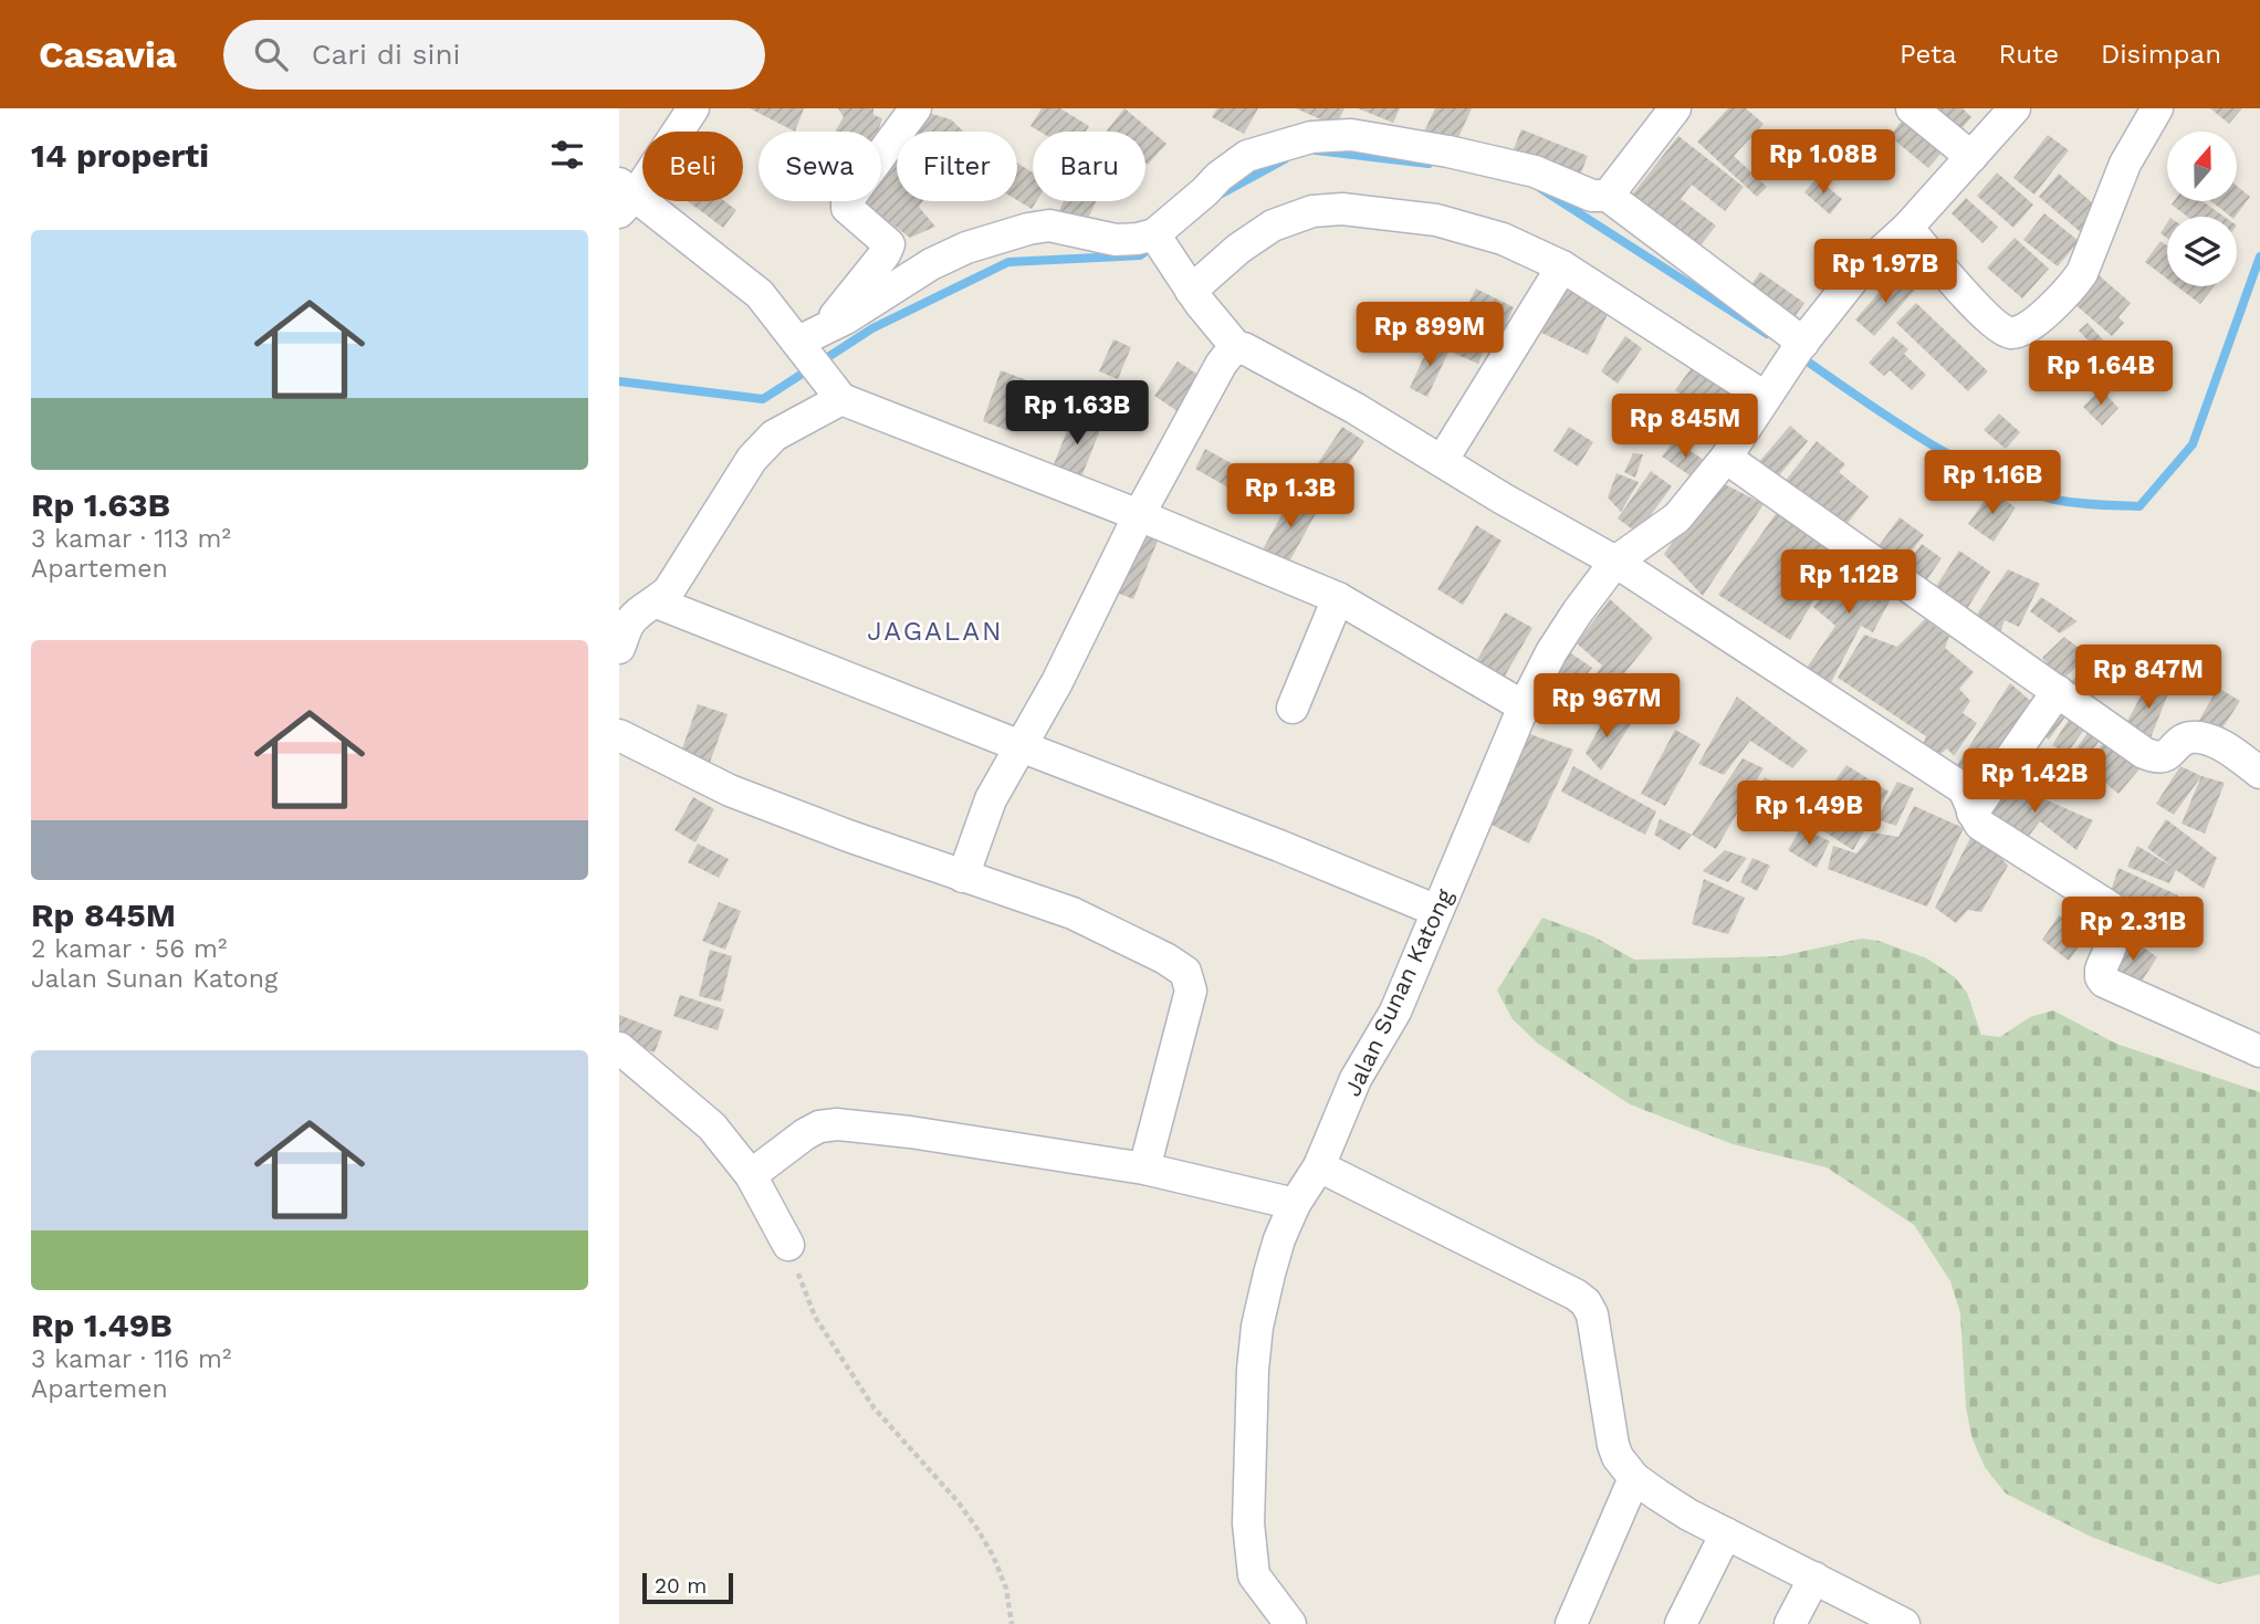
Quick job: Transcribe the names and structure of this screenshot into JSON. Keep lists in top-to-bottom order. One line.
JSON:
{"streets":{"street":["Jalan Sunan Katong"]},"districts":["JAGALAN"],"scale_bar":"20 m","north":"top","page":{"header":"Casavia","search":"Cari di sini","nav":["Peta","Rute","Disimpan"],"heading":"14 properti","price":["Rp 1.08B","Rp 1.97B","Rp 899M","Rp 1.64B","Rp 1.63B","Rp 845M","Rp 1.16B","Rp 1.3B","Rp 1.12B","Rp 847M","Rp 967M","Rp 1.42B","Rp 1.49B","Rp 2.31B"],"chip":["Beli","Sewa","Filter","Baru"],"list":[{"name":"Rp 1.63B","note":"3 kamar · 113 m² · Apartemen"},{"name":"Rp 845M","note":"2 kamar · 56 m² · Jalan Sunan Katong"},{"name":"Rp 1.49B","note":"3 kamar · 116 m² · Apartemen"}],"scale":"20 m"}}
